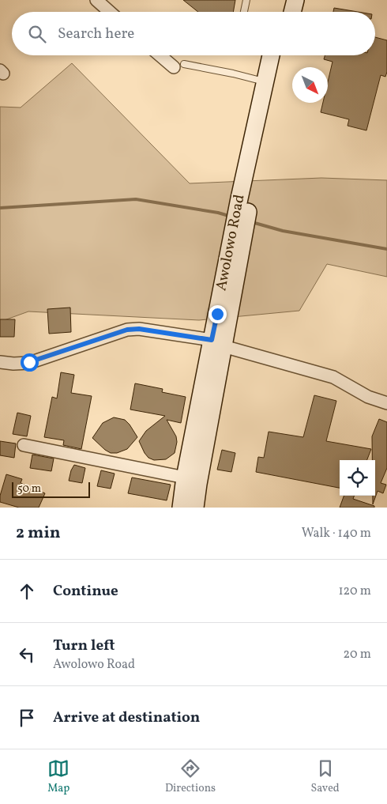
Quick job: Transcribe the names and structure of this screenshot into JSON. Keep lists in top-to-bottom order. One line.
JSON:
{"streets":{"main road":["Awolowo Road"]},"scale_bar":"50 m","north":"bottom right","page":{"search":"Search here","scale":"50 m","heading":["2 min","Walk · 140 m"],"list":[["Continue","120 m"],["Turn left","Awolowo Road","20 m"],"Arrive at destination"],"nav":["Map","Directions","Saved"]}}
